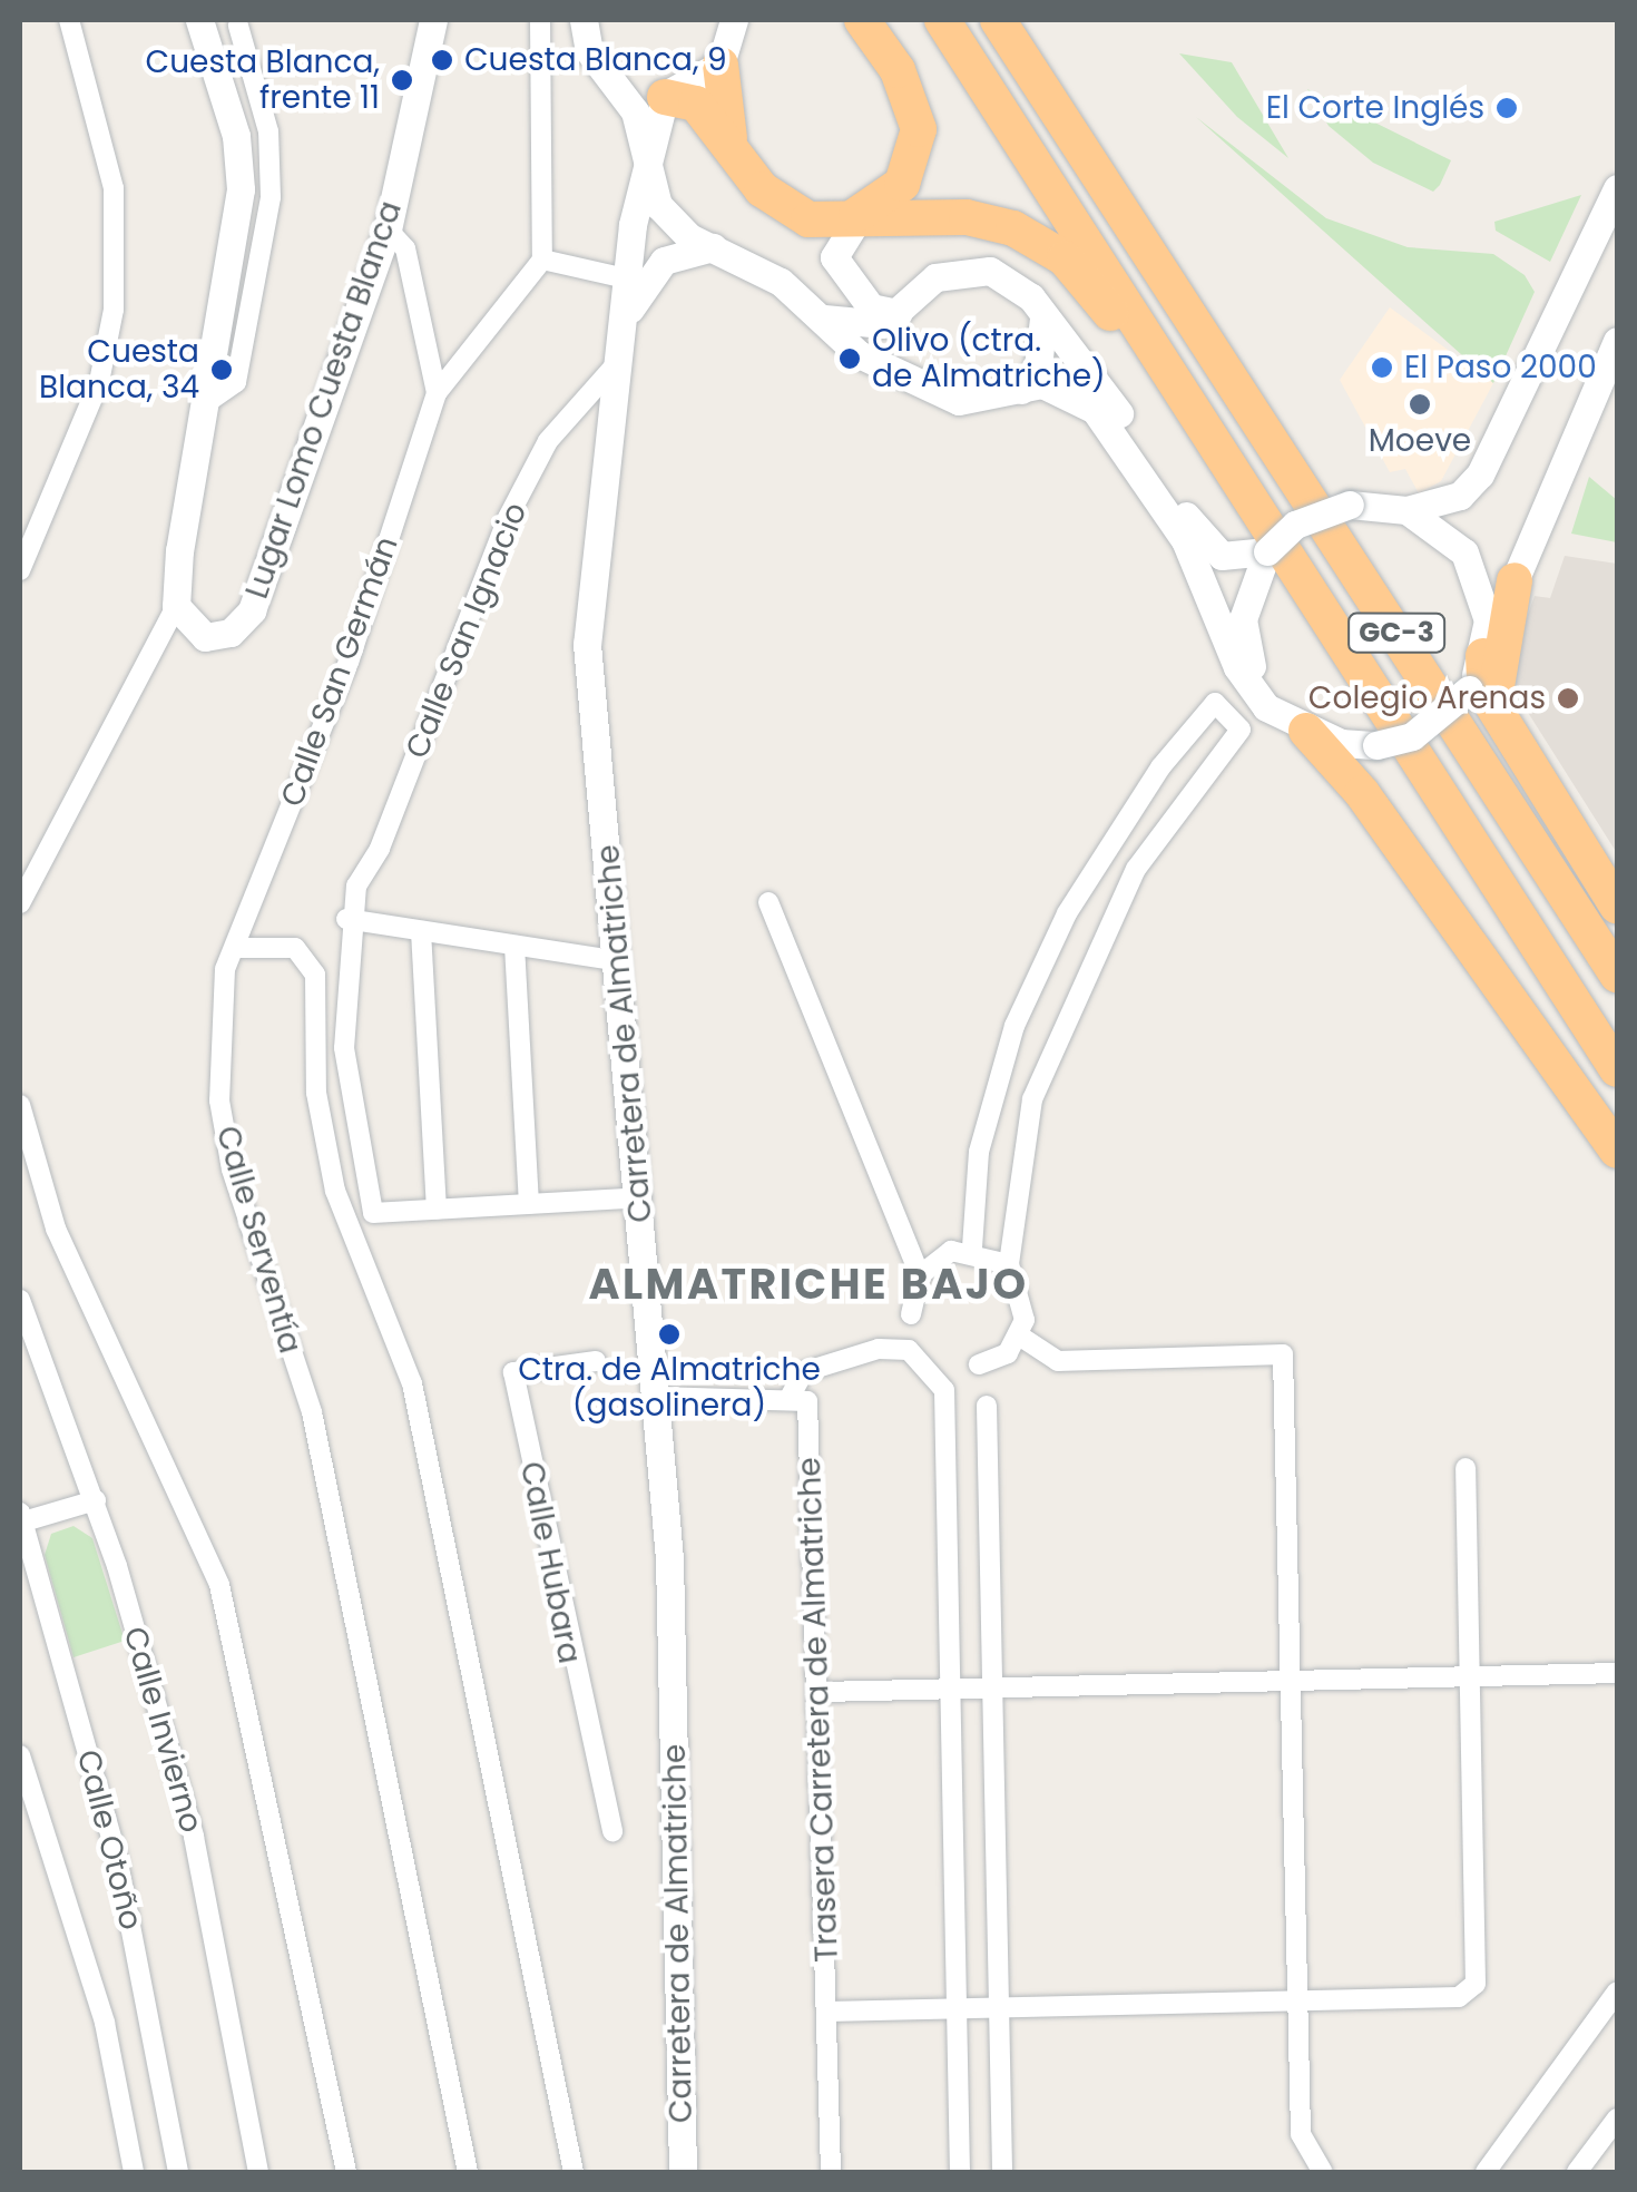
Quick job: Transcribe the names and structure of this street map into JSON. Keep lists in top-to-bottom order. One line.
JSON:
{"streets":{"highway":["GC-3"],"main road":["Lugar Lomo Cuesta Blanca","Carretera de Almatriche"],"street":["Calle San Ignacio","Calle San Germán","Calle Serventía","Calle Hubara","Trasera Carretera de Almatriche","Calle Invierno","Calle Otoño"]},"crossings":[["Calle San Ignacio","Carretera de Almatriche"],["Calle San Germán","Calle Serventía"]],"districts":["ALMATRICHE BAJO"],"places":["Cuesta Blanca, 9","Cuesta Blanca, frente 11","El Corte Inglés","Olivo (ctra. de Almatriche)","El Paso 2000","Cuesta Blanca, 34","Moeve","Colegio Arenas","Ctra. de Almatriche (gasolinera)"]}
